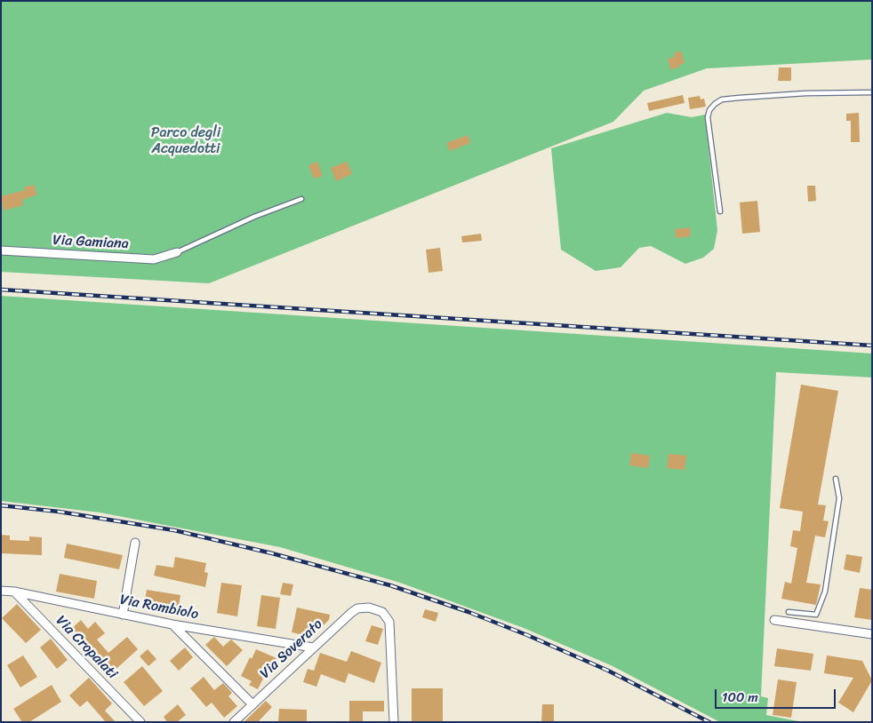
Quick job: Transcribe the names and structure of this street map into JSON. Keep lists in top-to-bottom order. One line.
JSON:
{"streets":{"street":["Via Gamiana","Via Rombiolo","Via Cropalati","Via Soverato"]},"crossings":[["Via Rombiolo","Via Cropalati"],["Via Rombiolo","Via Soverato"]],"parks":["Parco degli Acquedotti"],"scale_bar":"100 m"}
